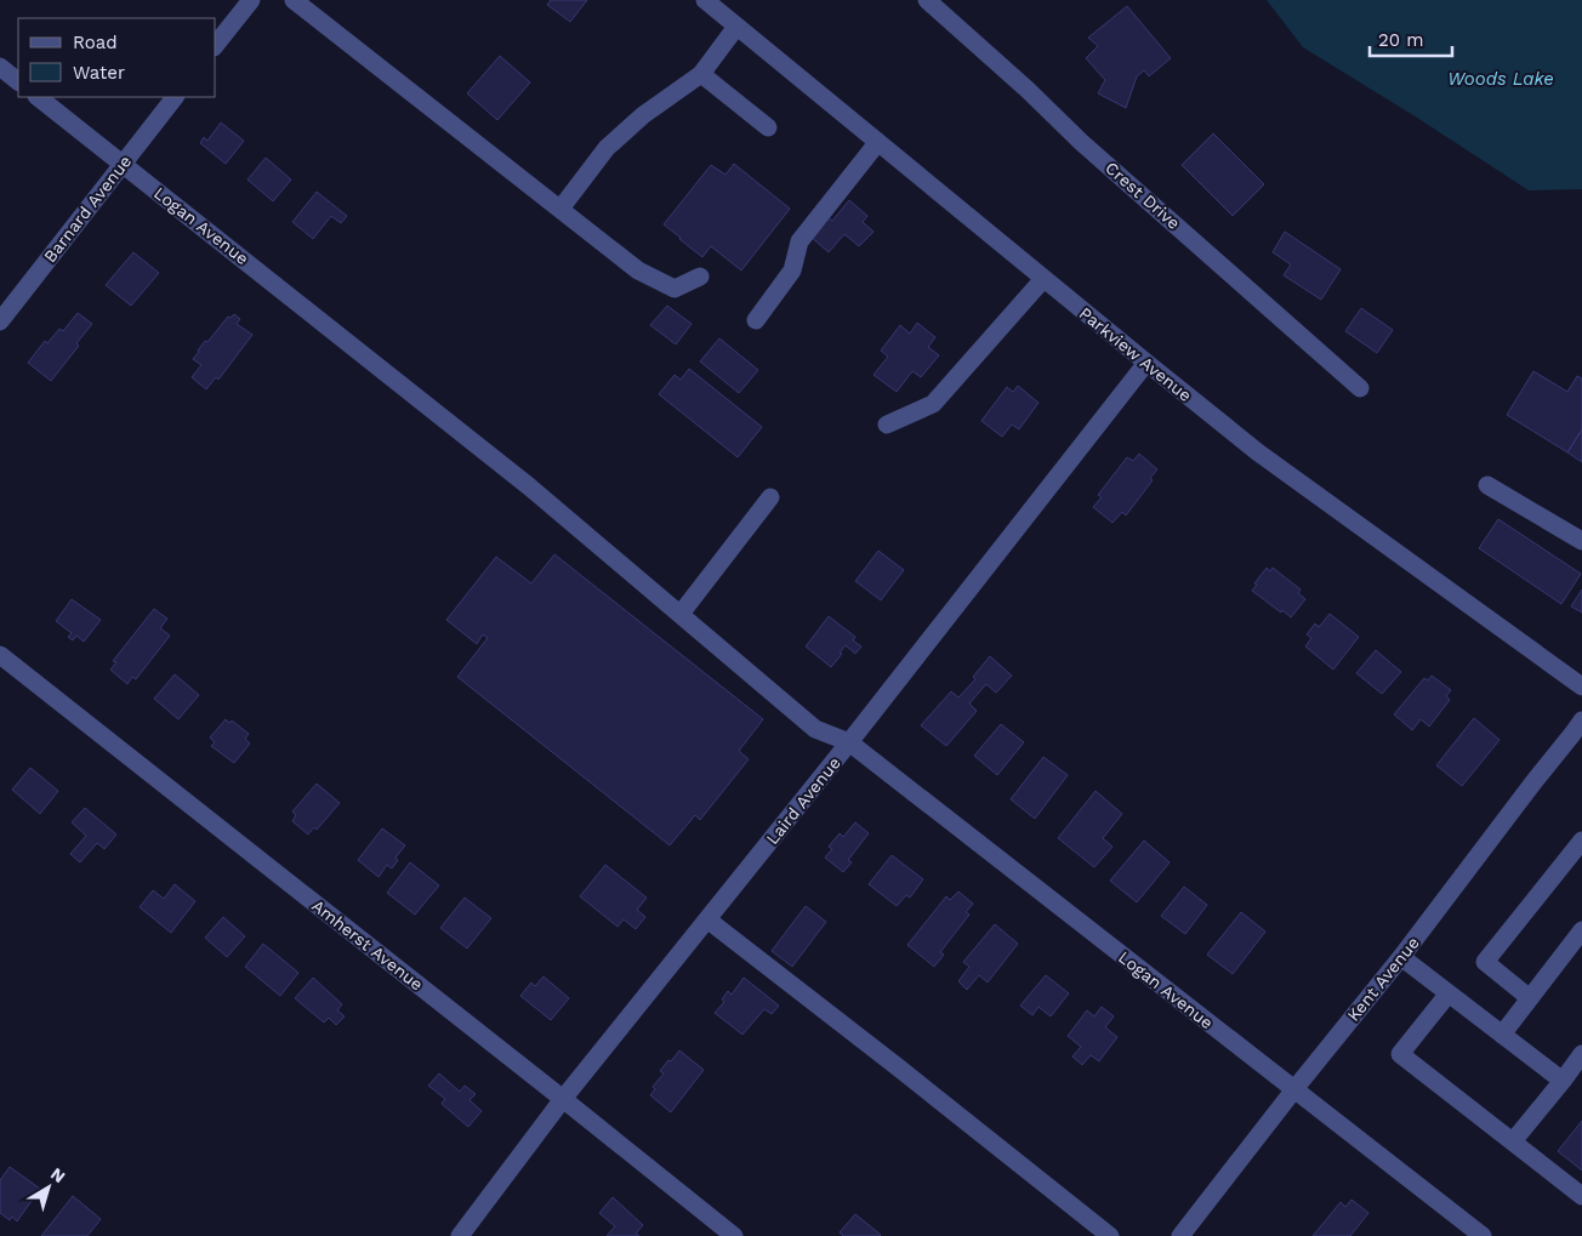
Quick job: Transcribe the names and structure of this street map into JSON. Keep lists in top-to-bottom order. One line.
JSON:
{"streets":{"street":["Crest Drive","Barnard Avenue","Logan Avenue","Parkview Avenue","Laird Avenue","Amherst Avenue","Kent Avenue"]},"crossings":[["Barnard Avenue","Logan Avenue"],["Logan Avenue","Laird Avenue"],["Logan Avenue","Kent Avenue"],["Parkview Avenue","Laird Avenue"],["Laird Avenue","Amherst Avenue"]],"water":["Woods Lake"],"legend":["Road","Water"],"scale_bar":"20 m","north":"top right"}
